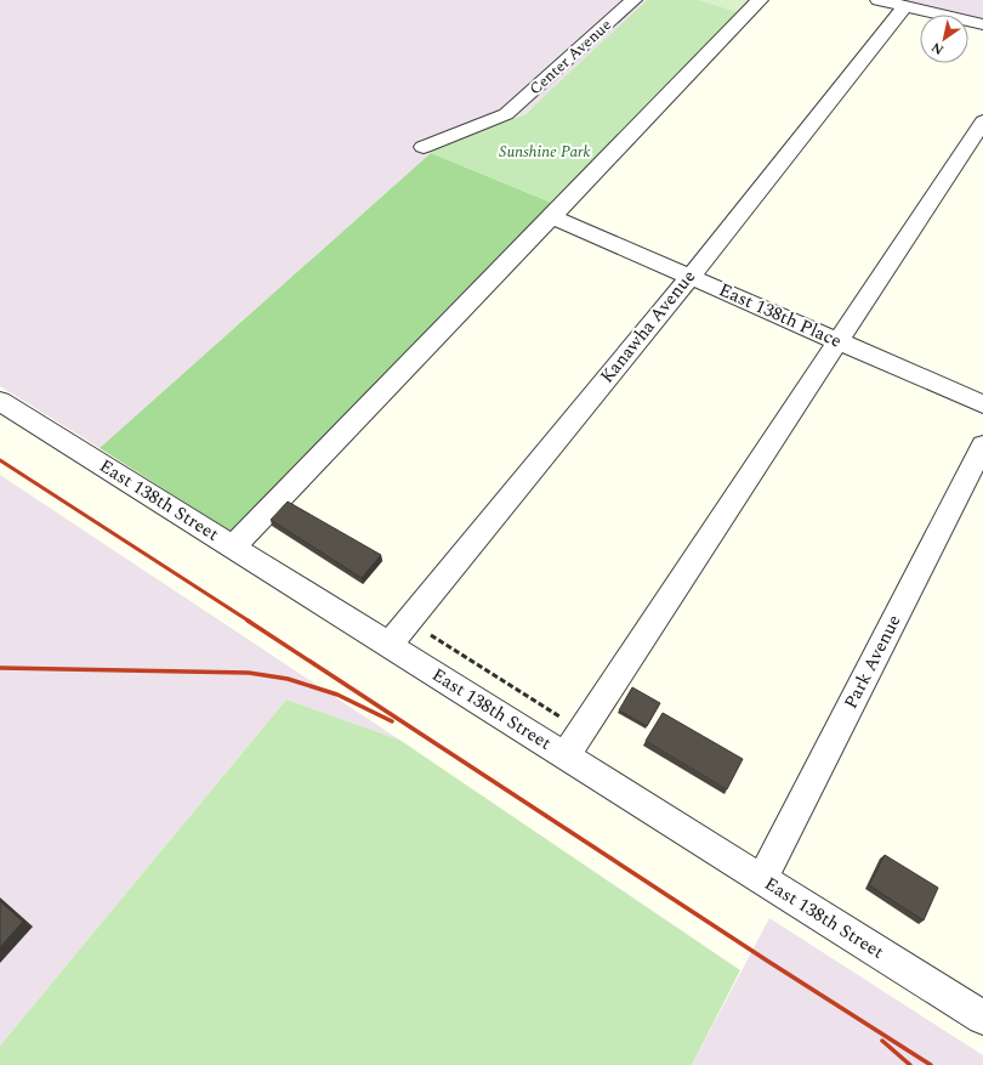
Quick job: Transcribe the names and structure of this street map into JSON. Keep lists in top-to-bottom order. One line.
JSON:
{"streets":{"street":["Center Avenue","East 138th Place","Kanawha Avenue","East 138th Street","Park Avenue"]},"crossings":[["East 138th Place","Kanawha Avenue"],["Kanawha Avenue","East 138th Street"],["East 138th Street","Park Avenue"]],"parks":["Sunshine Park"],"north":"bottom left"}
